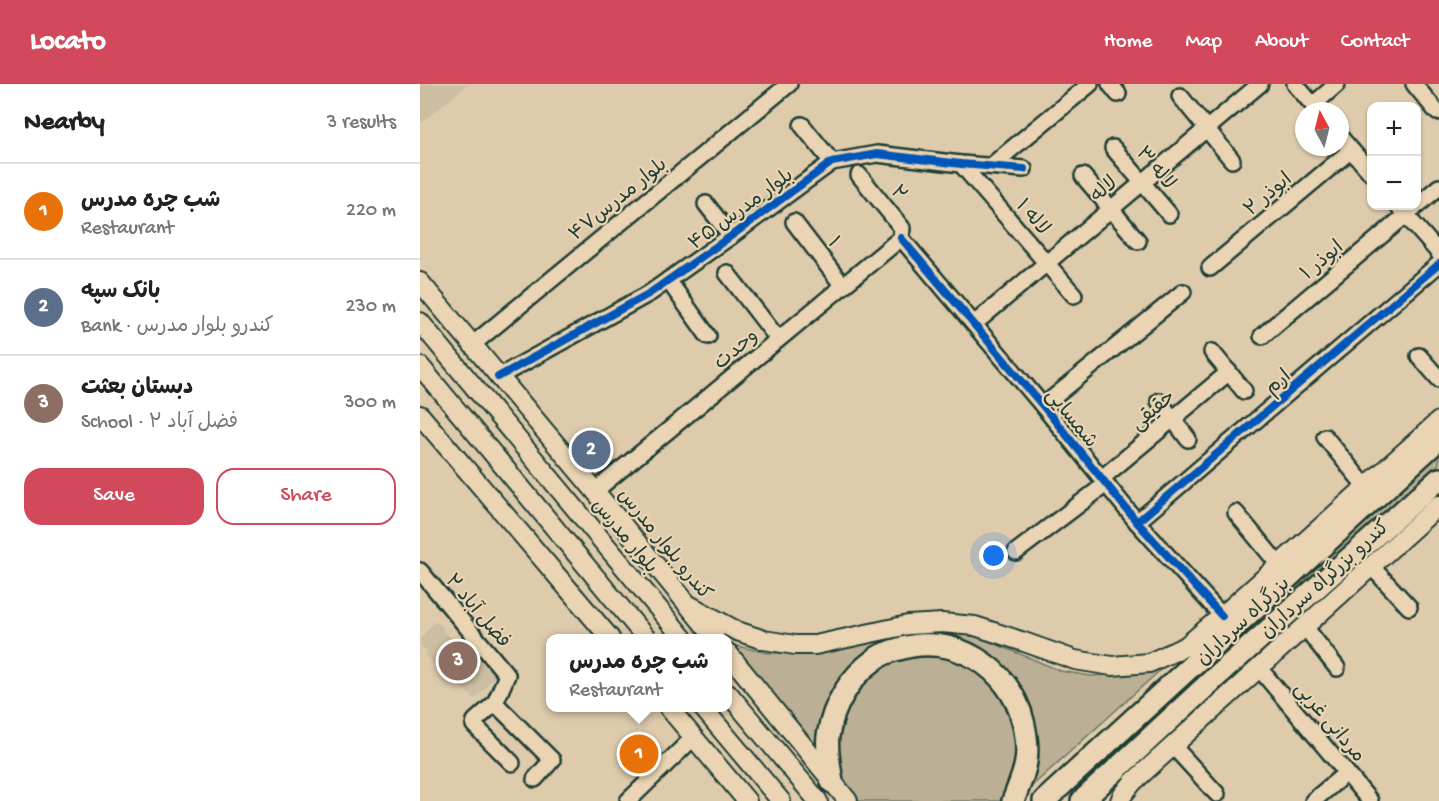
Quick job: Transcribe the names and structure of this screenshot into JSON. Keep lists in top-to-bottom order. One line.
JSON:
{"streets":{"highway":["بزرگراه سرداران"],"main road":["بلوار مدرس","کندرو بلوار مدرس","کندرو بزرگراه سرداران"],"street":["لاله ۳","لاله","۲","ابوذر ۲","بلوار مدرس۴۷","۴۵ بلوار مدرس","لاله ۱","۱","ابوذر ۱","وحدت","ارم","حقیقی","شمسایی","فضل آباد ۲","مردانی غربی"]},"crossings":[["لاله ۳","لاله"],["لاله","لاله ۱"],["لاله","شمسایی"],["۲","وحدت"],["۲","شمسایی"],["بلوار مدرس۴۷","کندرو بلوار مدرس"],["۴۵ بلوار مدرس","لاله ۱"],["۴۵ بلوار مدرس","کندرو بلوار مدرس"],["۱","وحدت"],["وحدت","شمسایی"],["وحدت","کندرو بلوار مدرس"],["ارم","شمسایی"],["حقیقی","شمسایی"],["شمسایی","کندرو بزرگراه سرداران"],["کندرو بلوار مدرس","کندرو بزرگراه سرداران"],["کندرو بزرگراه سرداران","مردانی غربی"]],"north":"top","page":{"header":"Locato","nav":["Home","Map","About","Contact"],"heading":["Nearby","3 results"],"map_buttons":["+","−"],"list":[{"mark":"1","name":"شب چره مدرس","note":"Restaurant","value":"220 m"},{"mark":"2","name":"بانک سپه","note":"Bank · کندرو بلوار مدرس","value":"230 m"},{"mark":"3","name":"دبستان بعثت","note":"School · فضل آباد ۲","value":"300 m"}],"pins":["2","3","1"],"buttons":["Save","Share"],"popup":["شب چره مدرس","Restaurant"]}}
